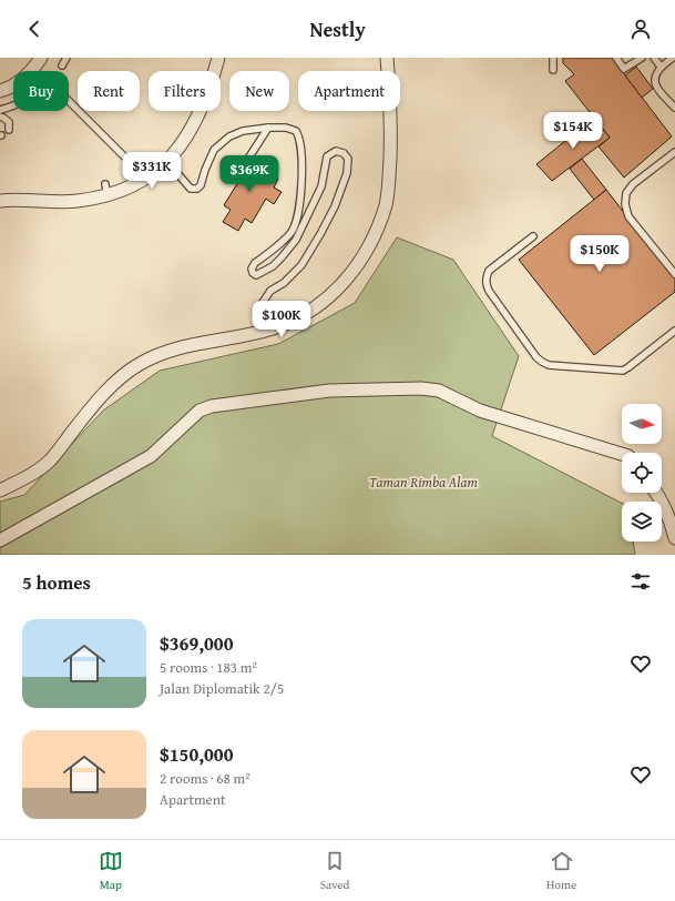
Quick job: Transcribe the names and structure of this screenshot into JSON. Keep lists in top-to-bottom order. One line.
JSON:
{"parks":["Taman Rimba Alam"],"north":"right","page":{"header":"Nestly","chip":["Buy","Rent","Filters","New","Apartment"],"price":["$154K","$331K","$369K","$150K","$100K"],"heading":"5 homes","list":[{"name":"$369,000","note":"5 rooms · 183 m² · Jalan Diplomatik 2/5"},{"name":"$150,000","note":"2 rooms · 68 m² · Apartment"}],"tabs":["Map","Saved","Home"]}}
